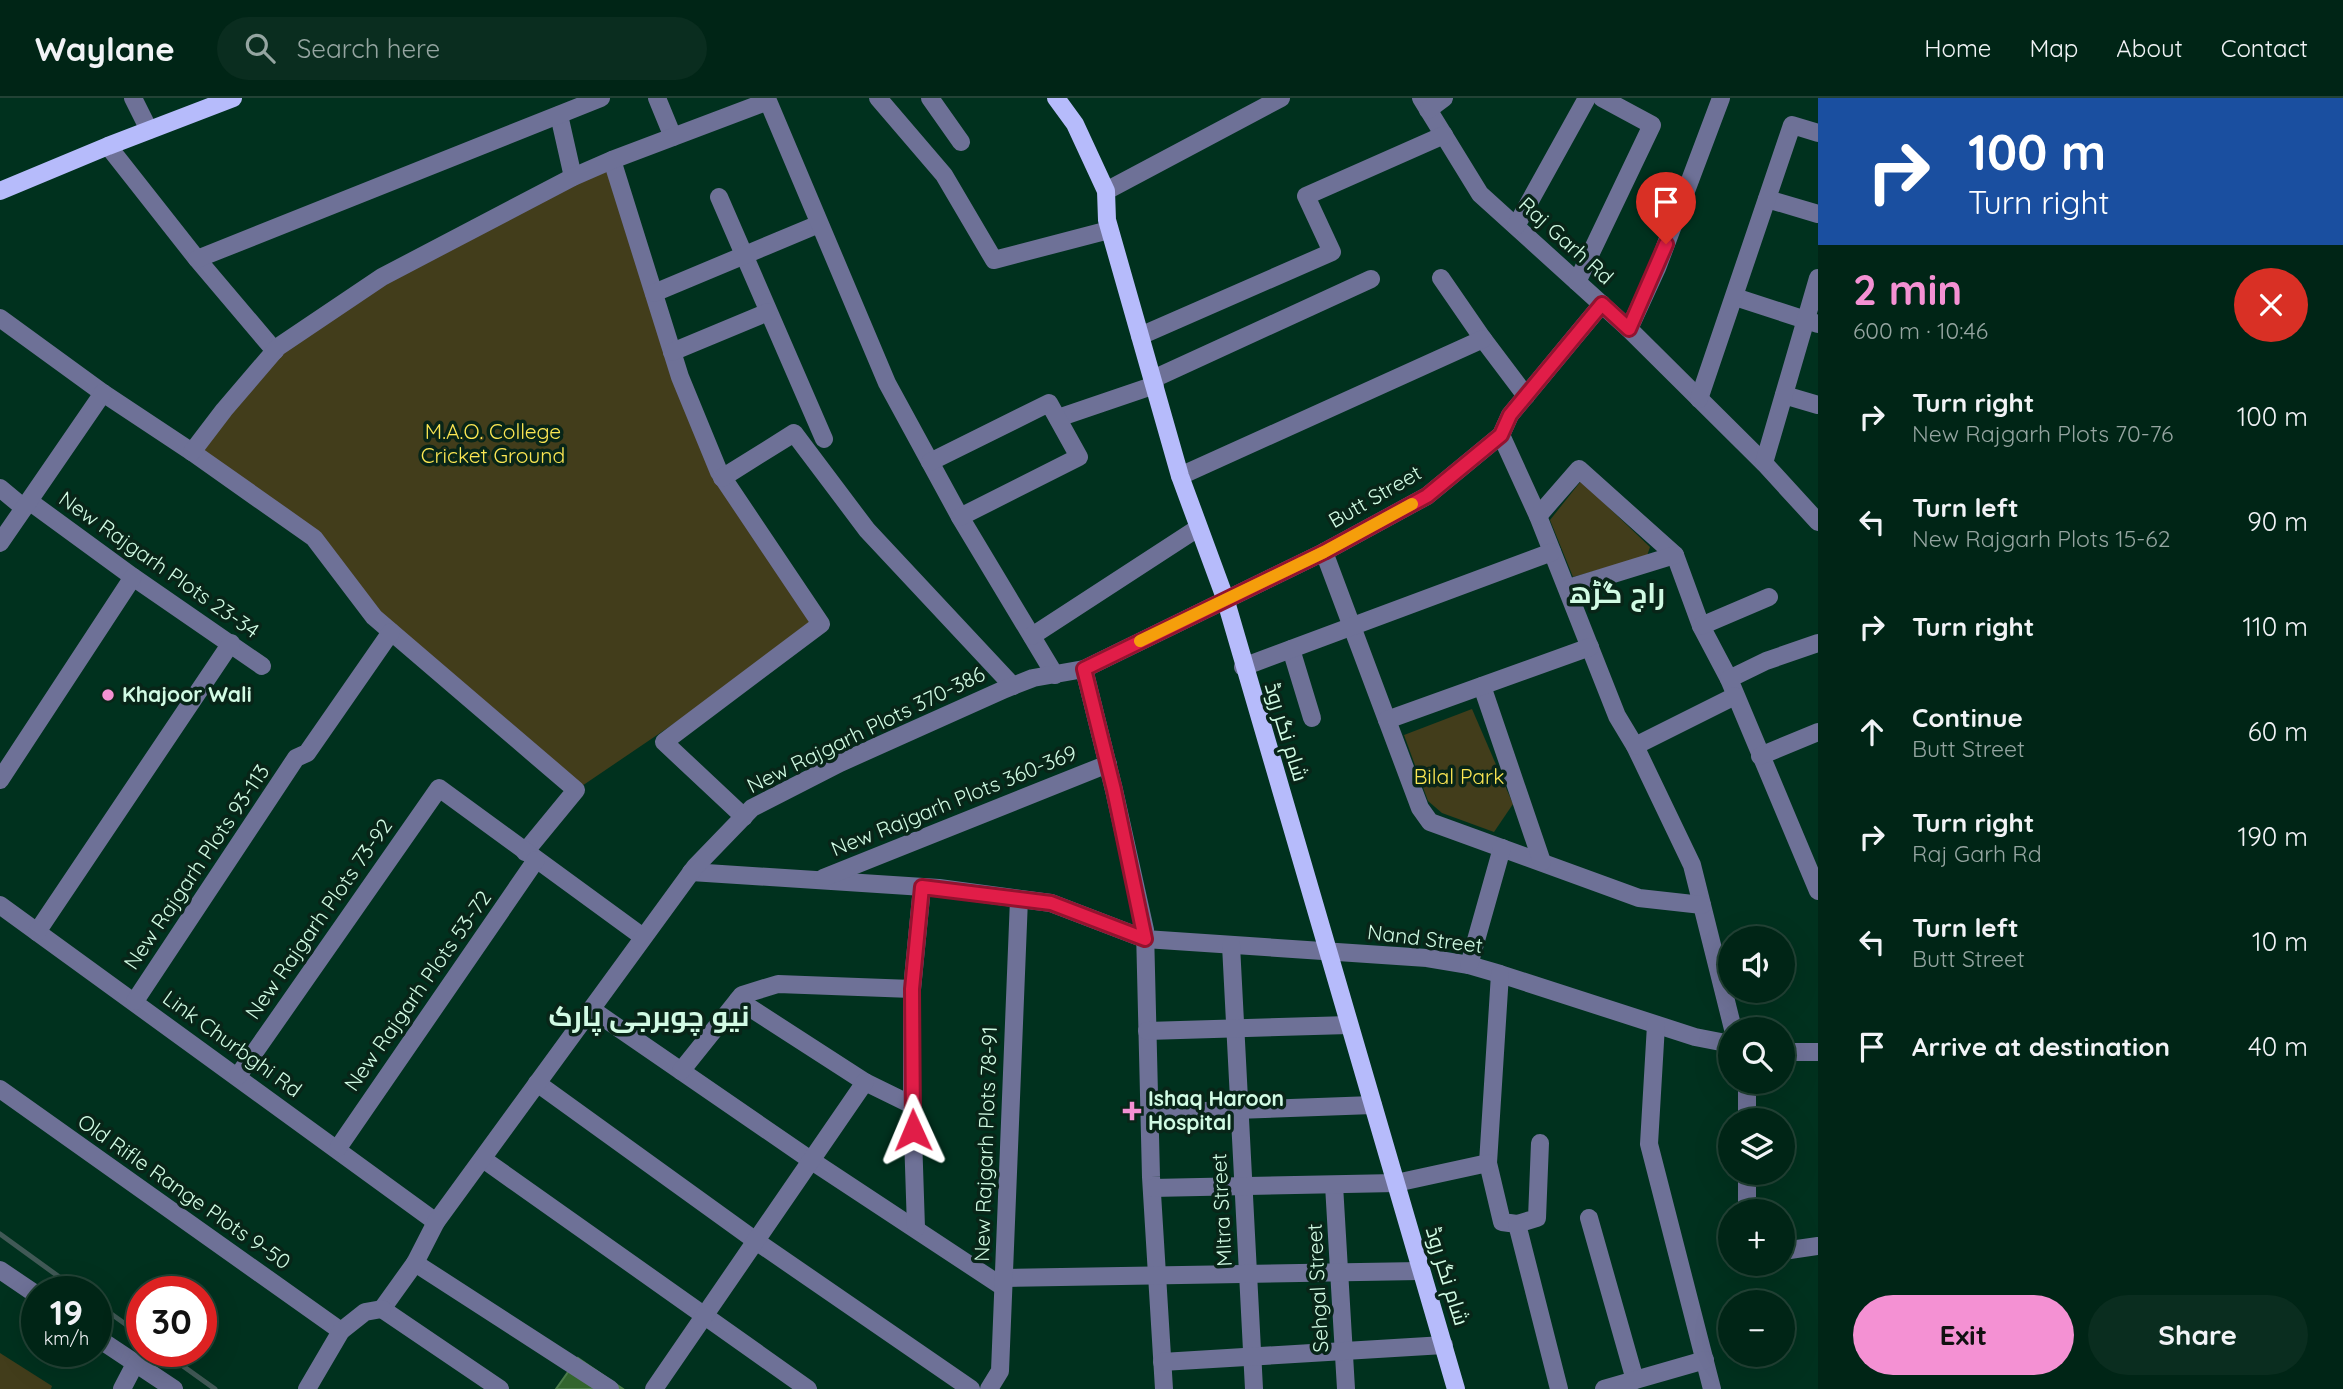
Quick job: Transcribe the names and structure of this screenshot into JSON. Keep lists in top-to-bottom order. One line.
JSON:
{"streets":{"main road":["شام نگر روڈ"],"street":["Raj Garh Rd","Butt Street","New Rajgarh Plots 23-34","New Rajgarh Plots 370-386","New Rajgarh Plots 360-369","New Rajgarh Plots 93-113","New Rajgarh Plots 73-92","Nand Street","New Rajgarh Plots 53-72","Link Churbghi Rd","New Rajgarh Plots 78-91","Old Rifle Range Plots 9-50","MItra Street","Sehgal Street"]},"crossings":[["Raj Garh Rd","Butt Street"],["Butt Street","New Rajgarh Plots 370-386"],["Butt Street","شام نگر روڈ"],["New Rajgarh Plots 370-386","Nand Street"],["New Rajgarh Plots 370-386","Link Churbghi Rd"],["شام نگر روڈ","Nand Street"],["New Rajgarh Plots 360-369","Nand Street"],["New Rajgarh Plots 93-113","New Rajgarh Plots 53-72"],["New Rajgarh Plots 93-113","Link Churbghi Rd"],["New Rajgarh Plots 73-92","New Rajgarh Plots 53-72"],["New Rajgarh Plots 73-92","Link Churbghi Rd"],["Nand Street","New Rajgarh Plots 78-91"],["Nand Street","MItra Street"],["New Rajgarh Plots 53-72","Link Churbghi Rd"]],"districts":["راج گڑھ","نیو چوبرجی پارک"],"parks":["M.A.O. College Cricket Ground","Bilal Park"],"places":{"other":["Khajoor Wali"],"health":["Ishaq Haroon Hospital"]},"page":{"header":"Waylane","search":"Search here","nav":["Home","Map","About","Contact"],"turn":["100 m","Turn right"],"heading":["2 min","600 m · 10:46"],"list":[{"name":"Turn right","note":"New Rajgarh Plots 70-76","value":"100 m"},{"name":"Turn left","note":"New Rajgarh Plots 15-62","value":"90 m"},{"name":"Turn right","value":"110 m"},{"name":"Continue","note":"Butt Street","value":"60 m"},{"name":"Turn right","note":"Raj Garh Rd","value":"190 m"},{"name":"Turn left","note":"Butt Street","value":"10 m"},{"name":"Arrive at destination","value":"40 m"}],"map_buttons":["+","−"],"speed":"19 km/h","limit":"30","buttons":["Exit","Share"]}}
